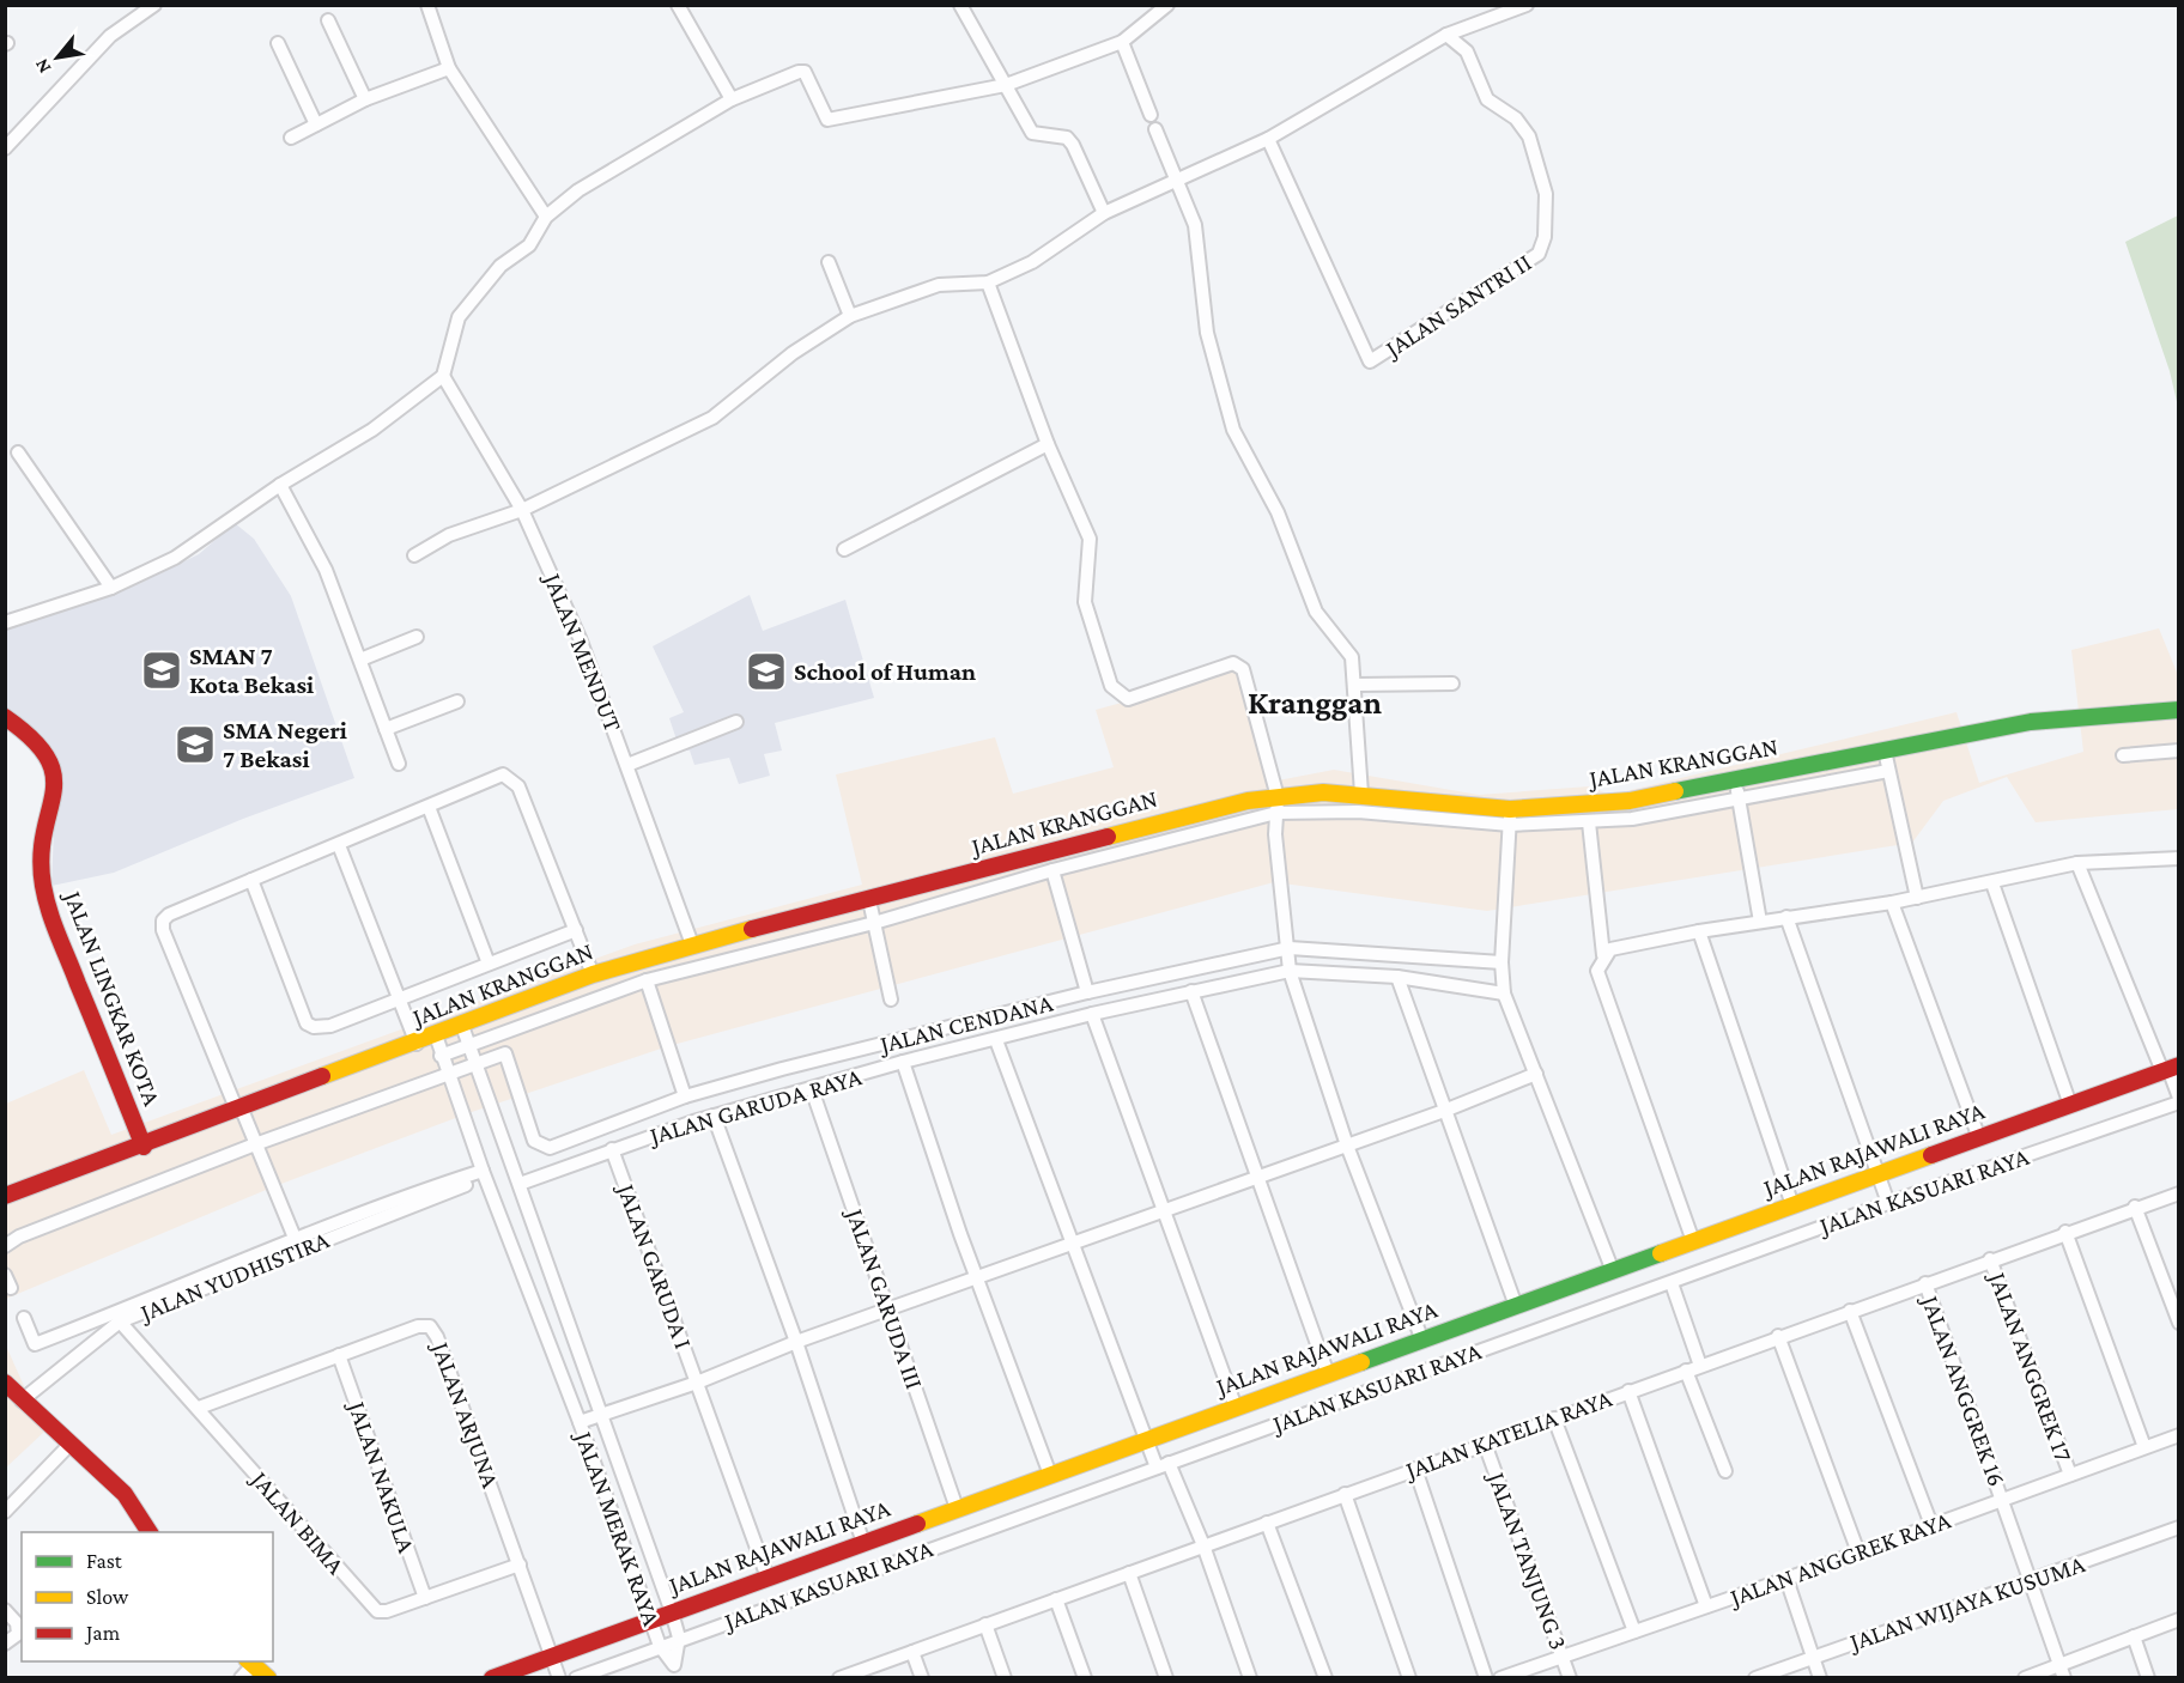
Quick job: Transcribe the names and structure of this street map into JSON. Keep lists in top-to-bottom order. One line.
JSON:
{"streets":{"street":["JALAN SANTRI II","JALAN MENDUT","JALAN KRANGGAN","JALAN LINGKAR KOTA","JALAN CENDANA","JALAN GARUDA RAYA","JALAN RAJAWALI RAYA","JALAN KASUARI RAYA","JALAN GARUDA I","JALAN YUDHISTIRA","JALAN GARUDA III","JALAN ANGGREK 17","JALAN ANGGREK 16","JALAN ARJUNA","JALAN KATELIA RAYA","JALAN NAKULA","JALAN BIMA","JALAN MERAK RAYA","JALAN ANGGREK RAYA","JALAN TANJUNG 3","JALAN WIJAYA KUSUMA"]},"crossings":[["JALAN MENDUT","JALAN KRANGGAN"],["JALAN KRANGGAN","JALAN LINGKAR KOTA"],["JALAN KRANGGAN","JALAN MERAK RAYA"],["JALAN CENDANA","JALAN MERAK RAYA"],["JALAN GARUDA RAYA","JALAN GARUDA I"],["JALAN GARUDA RAYA","JALAN GARUDA III"],["JALAN GARUDA RAYA","JALAN MERAK RAYA"],["JALAN RAJAWALI RAYA","JALAN GARUDA I"],["JALAN RAJAWALI RAYA","JALAN GARUDA III"],["JALAN RAJAWALI RAYA","JALAN ARJUNA"],["JALAN RAJAWALI RAYA","JALAN MERAK RAYA"],["JALAN KASUARI RAYA","JALAN MERAK RAYA"],["JALAN YUDHISTIRA","JALAN BIMA"],["JALAN ANGGREK 17","JALAN KATELIA RAYA"],["JALAN ANGGREK 17","JALAN ANGGREK RAYA"],["JALAN ANGGREK 16","JALAN KATELIA RAYA"],["JALAN ANGGREK 16","JALAN ANGGREK RAYA"],["JALAN ANGGREK 16","JALAN WIJAYA KUSUMA"],["JALAN ARJUNA","JALAN NAKULA"],["JALAN ARJUNA","JALAN BIMA"],["JALAN KATELIA RAYA","JALAN TANJUNG 3"],["JALAN NAKULA","JALAN BIMA"],["JALAN ANGGREK RAYA","JALAN TANJUNG 3"]],"districts":["Kranggan"],"places":{"school or university":["SMAN 7 Kota Bekasi","School of Human","SMA Negeri 7 Bekasi"]},"legend":["Fast","Slow","Jam"],"north":"bottom left"}
